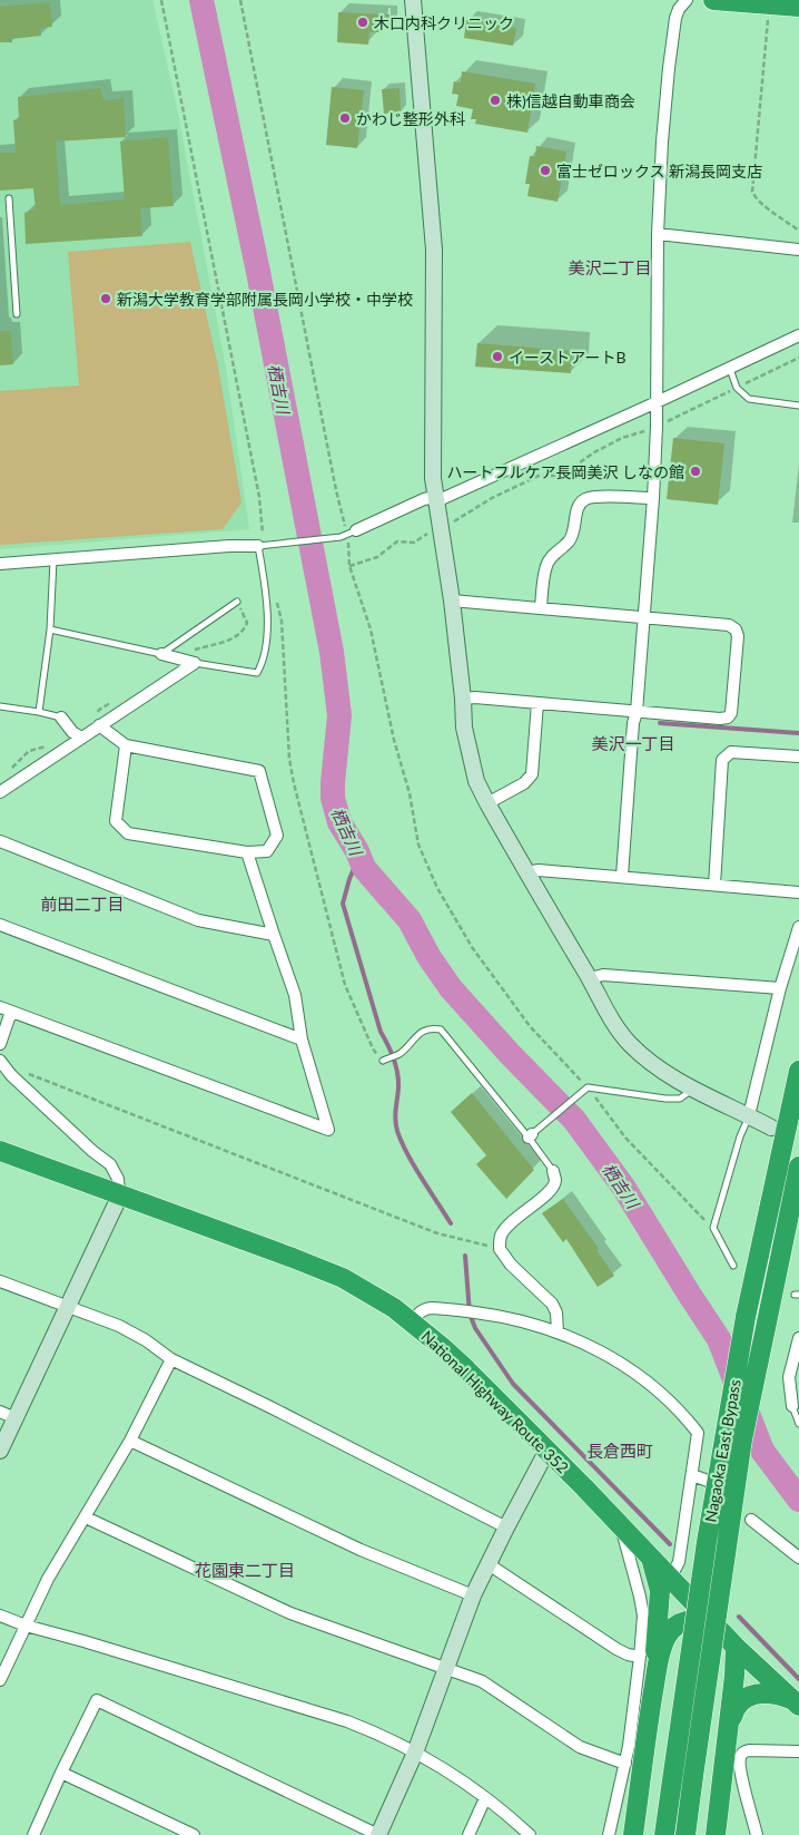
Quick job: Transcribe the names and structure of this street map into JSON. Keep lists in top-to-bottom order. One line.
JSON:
{"streets":{"highway":["National Highway Route 352","Nagaoka East Bypass"]},"districts":["美沢二丁目","美沢一丁目","前田二丁目","長倉西町","花園東二丁目"],"water":["栖吉川"],"places":["木口内科クリニック","株)信越自動車商会","かわじ整形外科","富士ゼロックス 新潟長岡支店","新潟大学教育学部附属長岡小学校・中学校","イーストアートB","ハートフルケア長岡美沢 しなの館"]}
